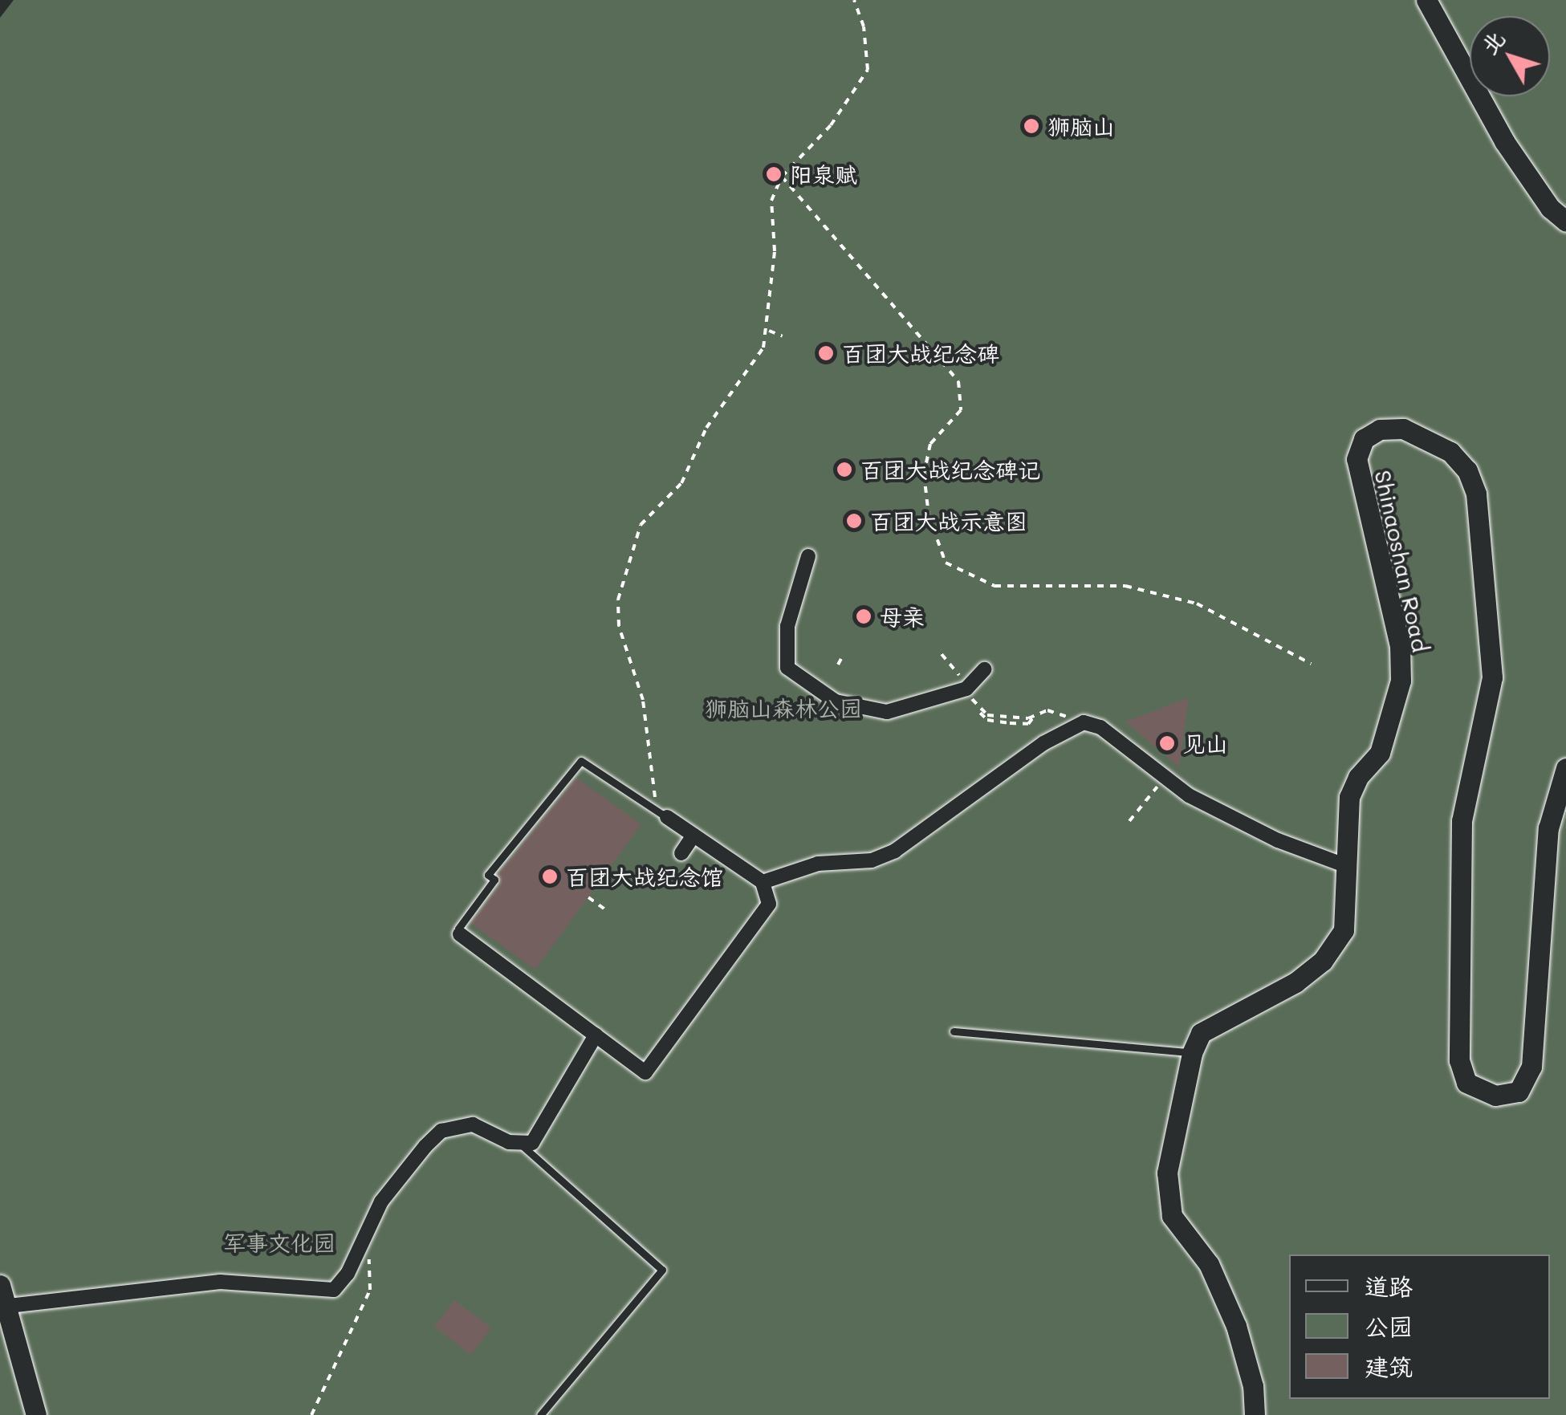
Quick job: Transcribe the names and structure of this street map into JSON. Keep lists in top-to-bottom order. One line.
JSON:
{"streets":{"street":["Shinaoshan Road"]},"parks":["狮脑山森林公园","军事文化园"],"places":["狮脑山","阳泉赋","百团大战纪念碑","百团大战纪念碑记","百团大战示意图","母亲","见山","百团大战纪念馆"],"legend":["道路","公园","建筑"],"north":"top left"}
